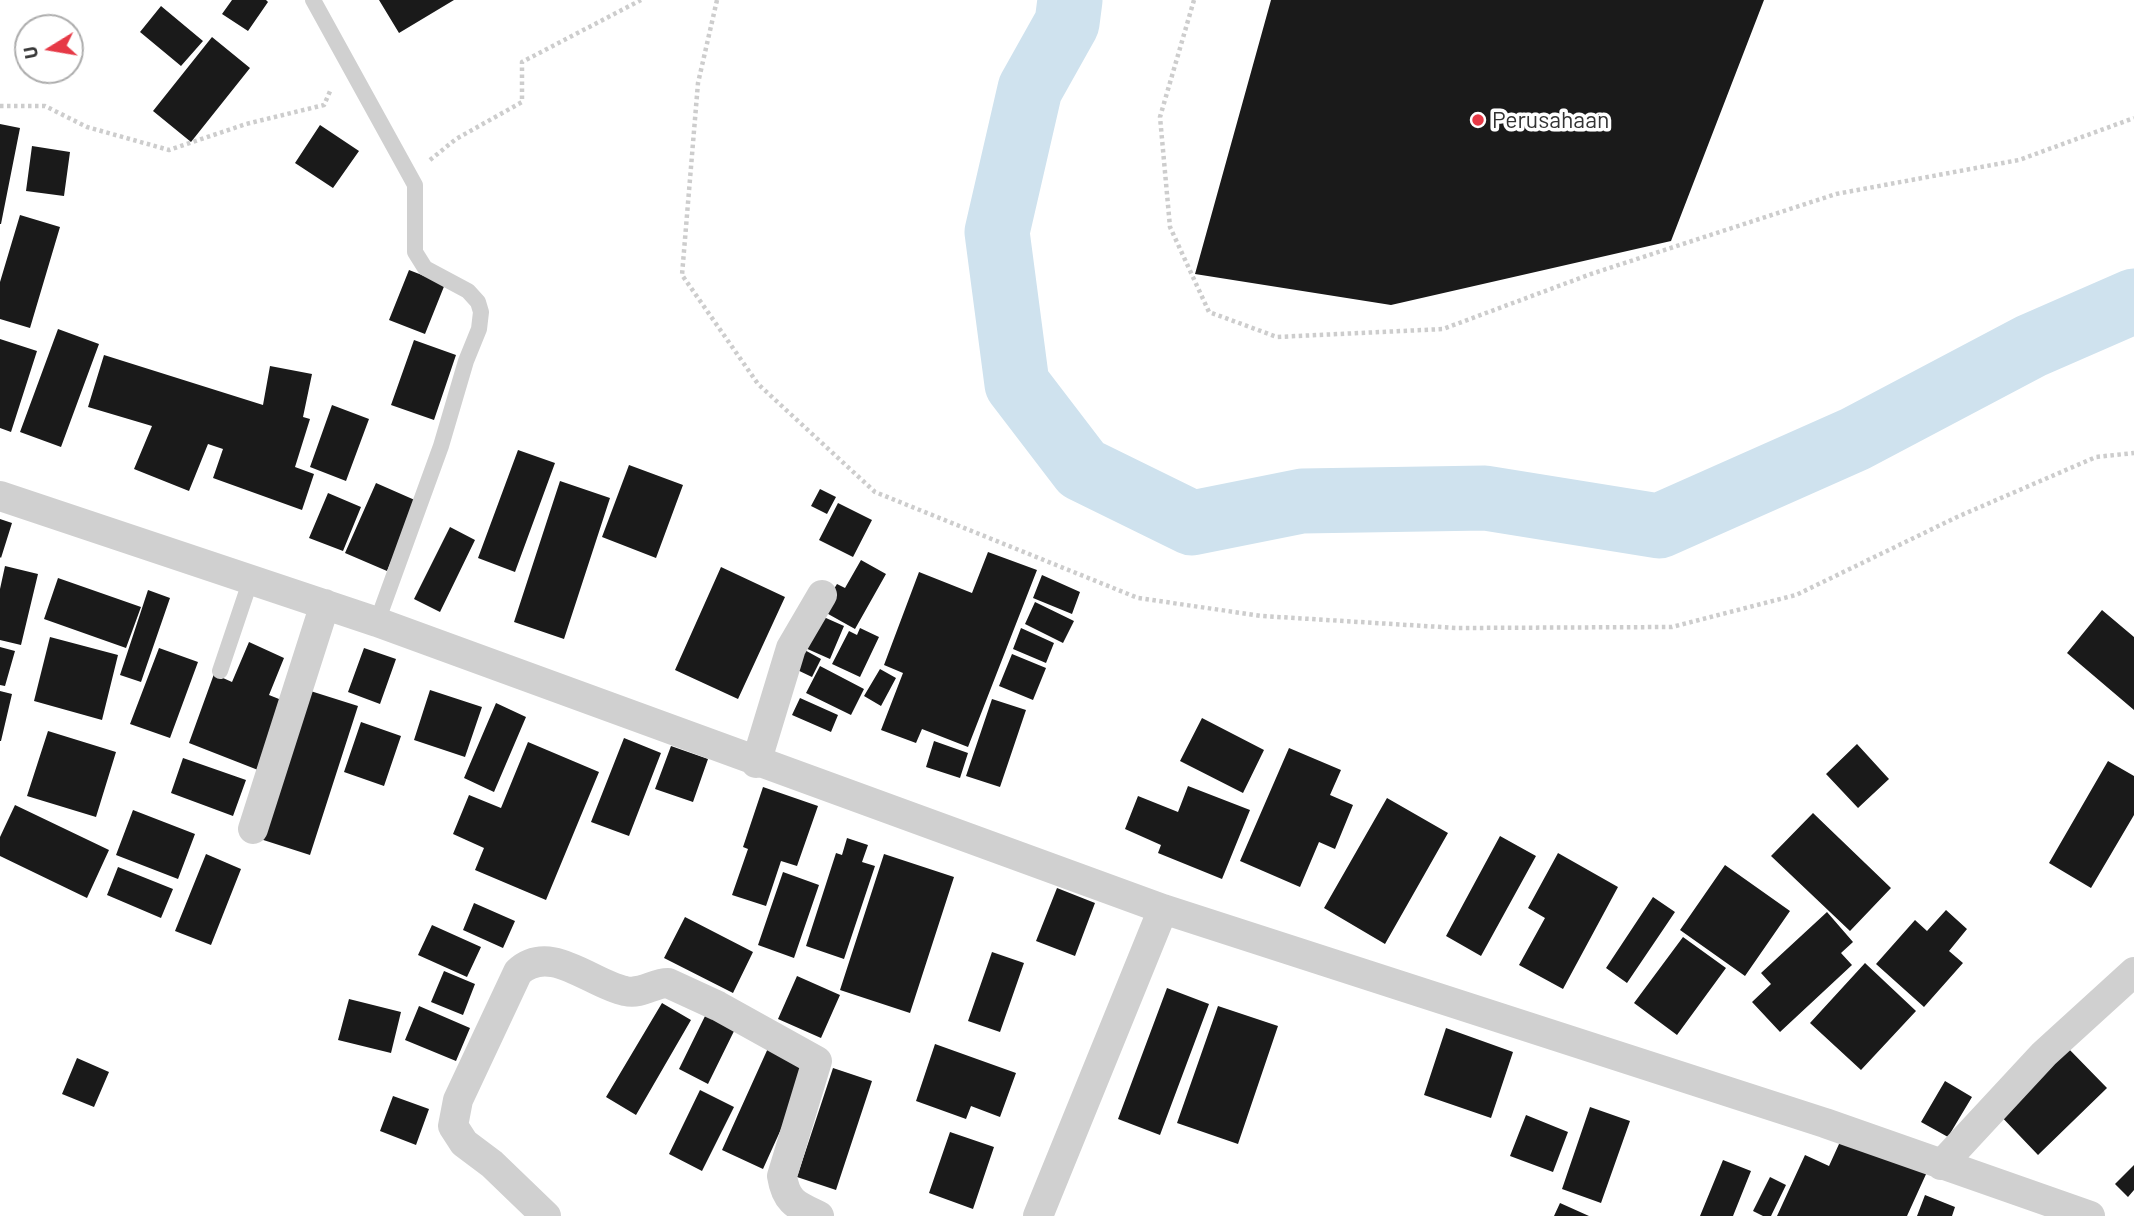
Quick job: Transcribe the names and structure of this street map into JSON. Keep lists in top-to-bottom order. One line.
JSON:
{"places":["Perusahaan"],"north":"left"}
